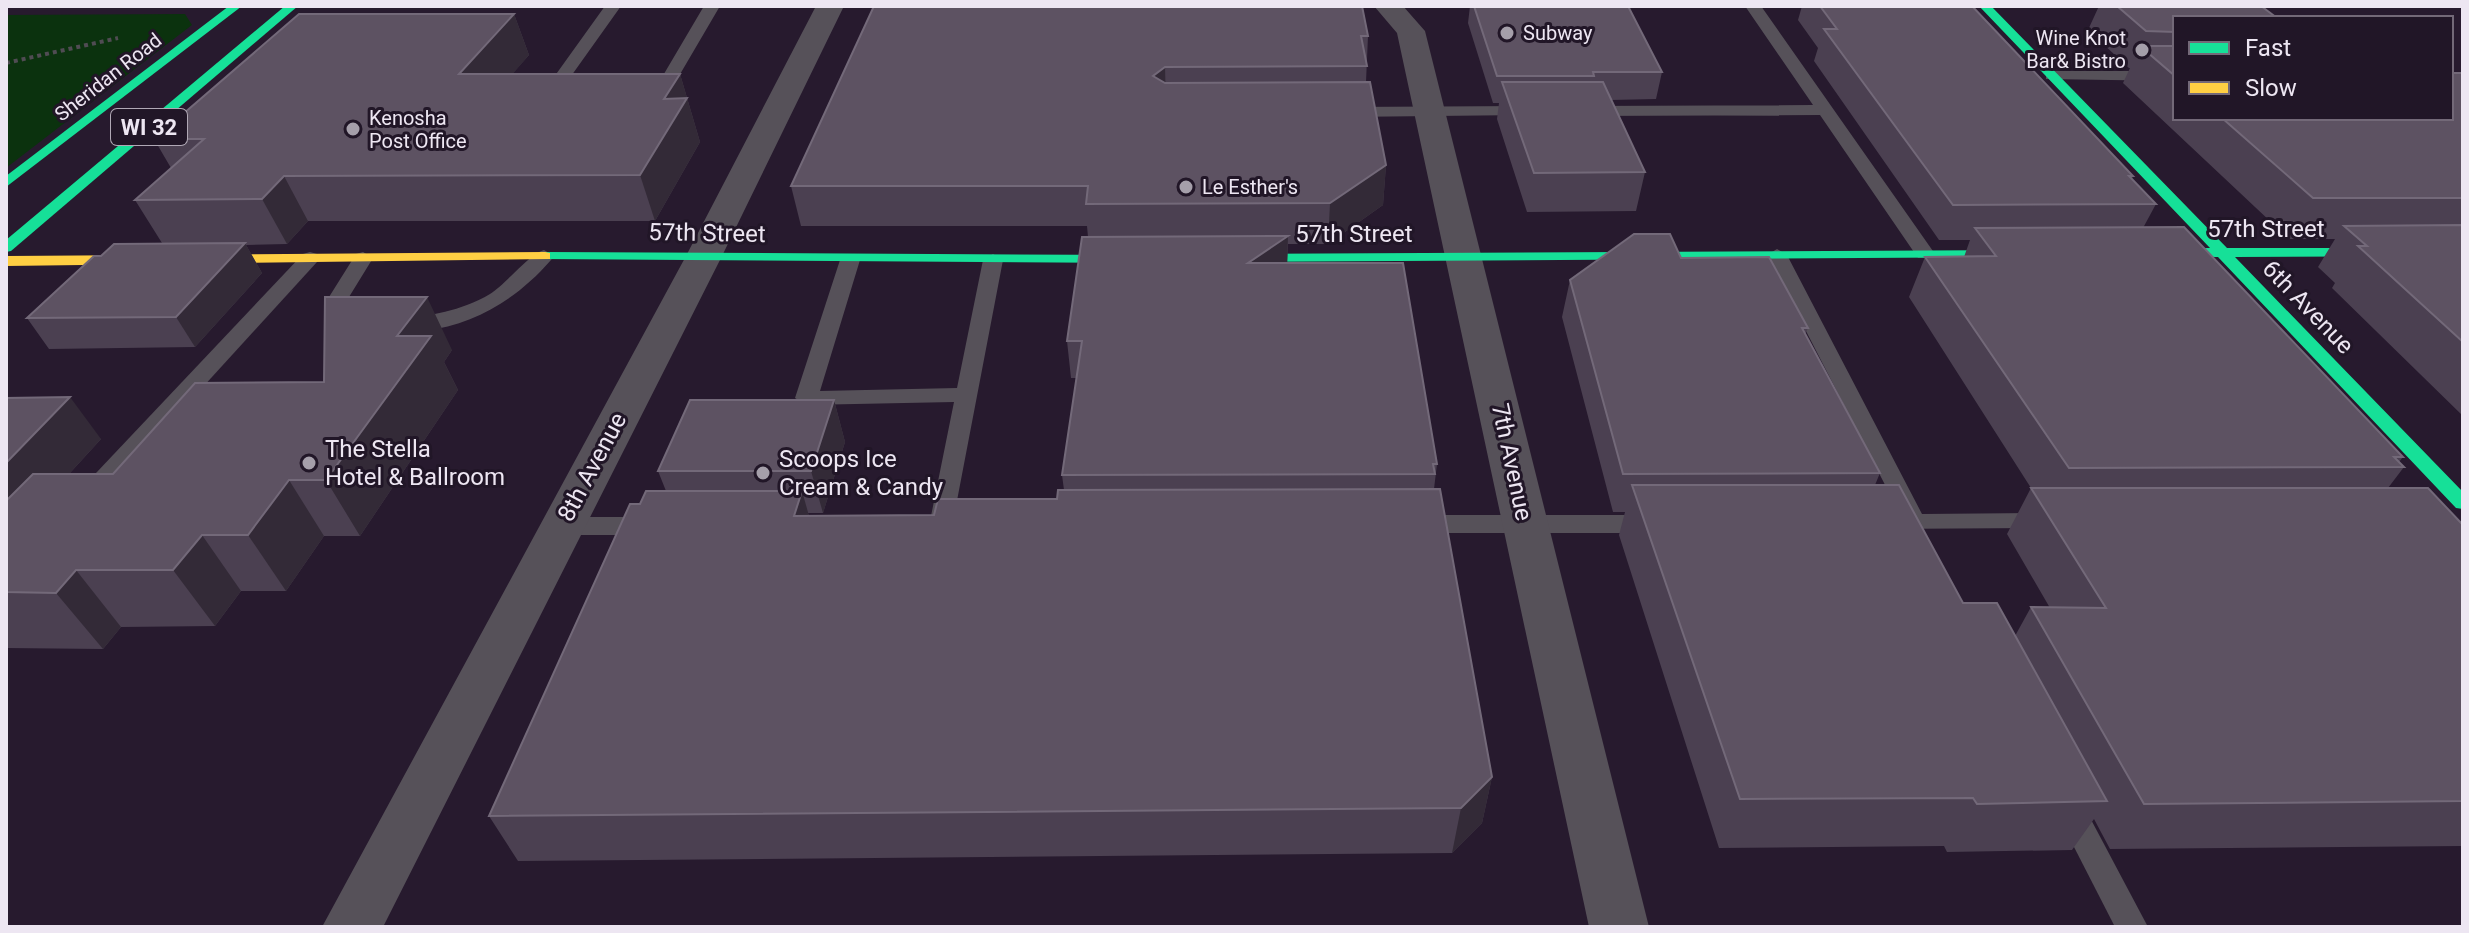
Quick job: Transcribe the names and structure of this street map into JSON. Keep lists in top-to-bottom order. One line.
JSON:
{"streets":{"street":["Sheridan Road","WI 32","57th Street","6th Avenue","7th Avenue","8th Avenue"]},"crossings":[["57th Street","6th Avenue"],["57th Street","7th Avenue"],["57th Street","8th Avenue"]],"places":["Subway","Wine Knot Bar& Bistro","Kenosha Post Office","Le Esther's","The Stella Hotel & Ballroom","Scoops Ice Cream & Candy"],"legend":["Fast","Slow"]}
